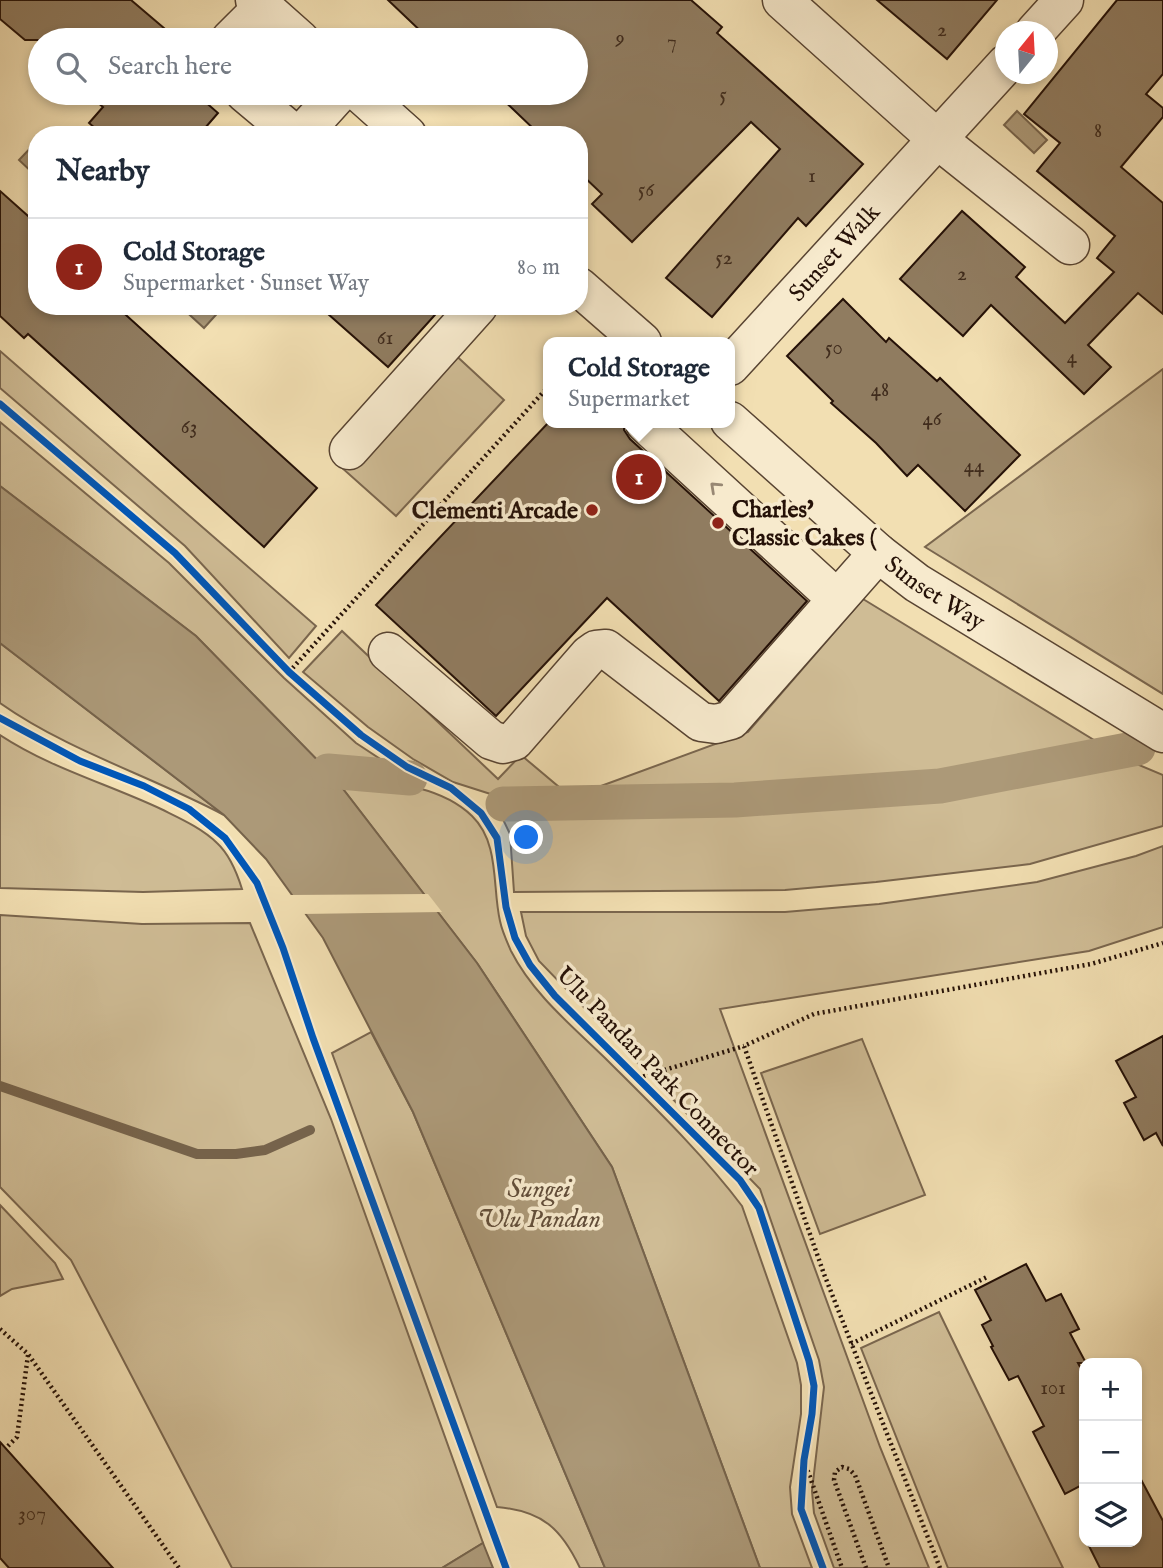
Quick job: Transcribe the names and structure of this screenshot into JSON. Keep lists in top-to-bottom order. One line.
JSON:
{"streets":{"street":["Sunset Walk","Sunset Way"],"cycle path":["Ulu Pandan Park Connector"]},"water":["Sungei Ulu Pandan"],"places":["Clementi Arcade","Charles' Classic Cakes ("],"house_numbers":["2","9","7","5","8","1","56","52","2","61","50","4","48","46","63","44","101","307"],"north":"top","page":{"search":"Search here","heading":"Nearby","list":[{"mark":"1","name":"Cold Storage","note":"Supermarket · Sunset Way","value":"80 m"}],"popup":["Cold Storage","Supermarket"],"pins":"1","map_buttons":["+","−"]}}
